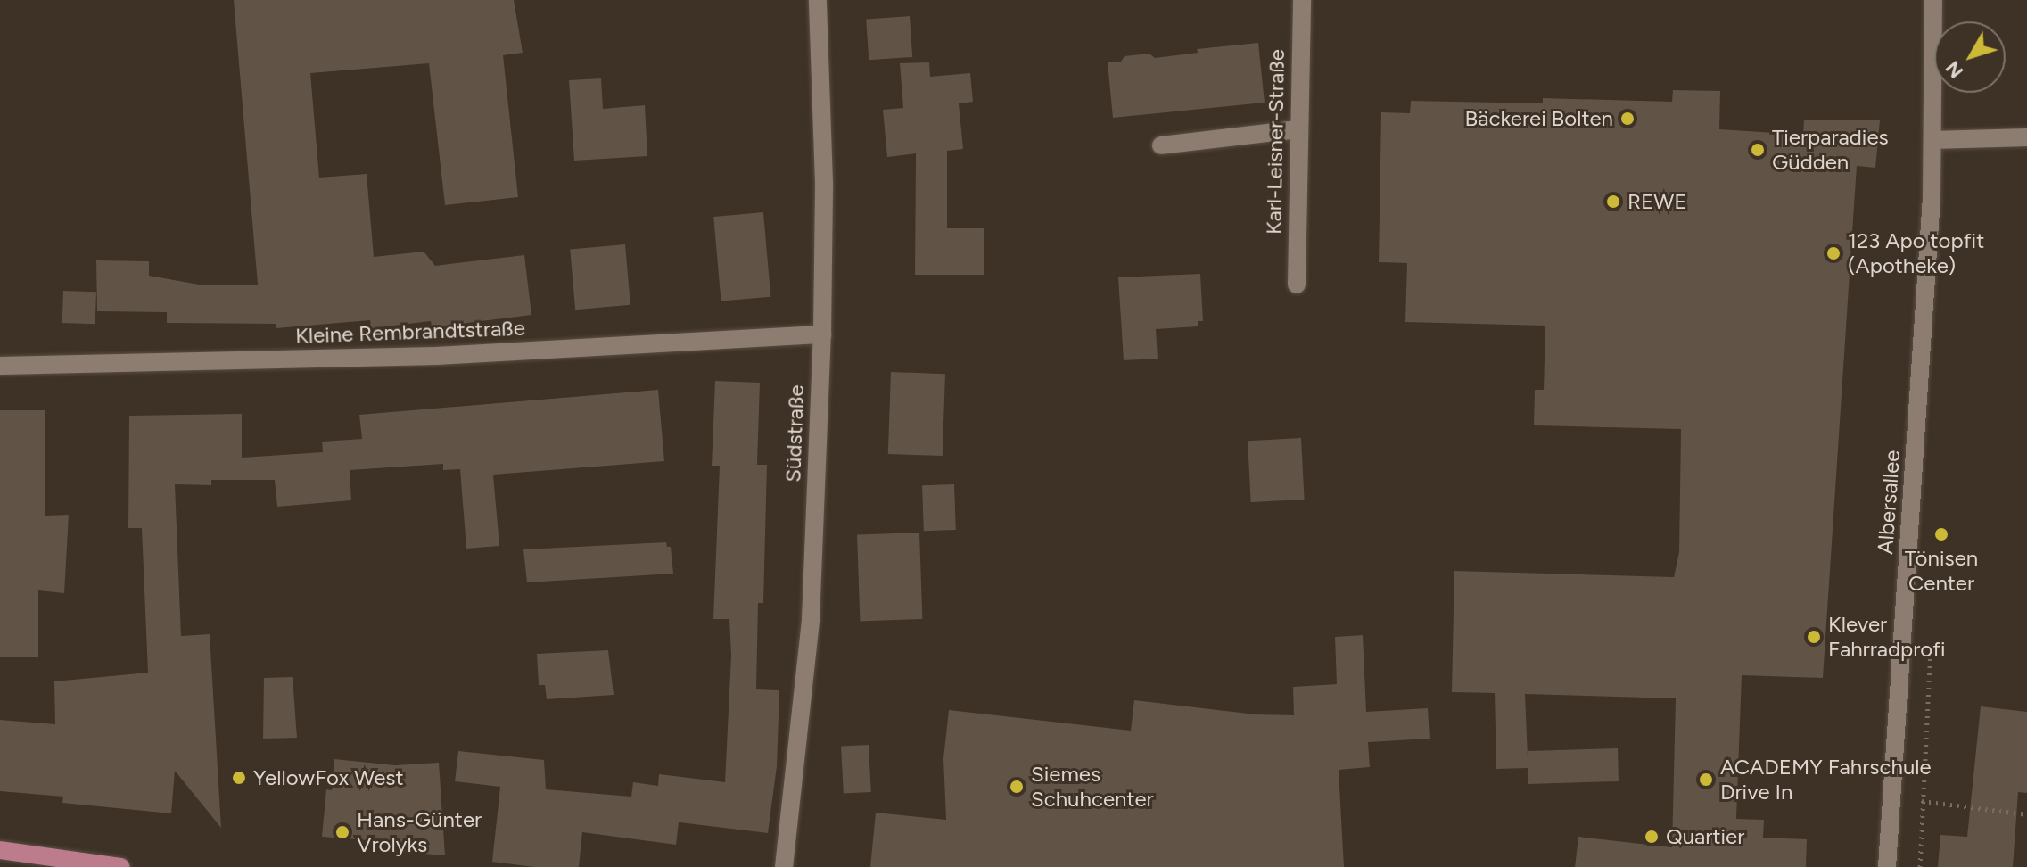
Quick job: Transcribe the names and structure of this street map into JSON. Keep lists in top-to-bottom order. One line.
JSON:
{"streets":{"street":["Karl-Leisner-Straße","Kleine Rembrandtstraße","Südstraße","Albersallee"]},"crossings":[["Kleine Rembrandtstraße","Südstraße"]],"places":["Bäckerei Bolten","Tierparadies Güdden","REWE","123 Apo topfit (Apotheke)","Tönisen Center","Klever Fahrradprofi","YellowFox West","ACADEMY Fahrschule Drive In","Siemes Schuhcenter","Hans-Günter Vrolyks","Quartier"],"north":"bottom left"}
